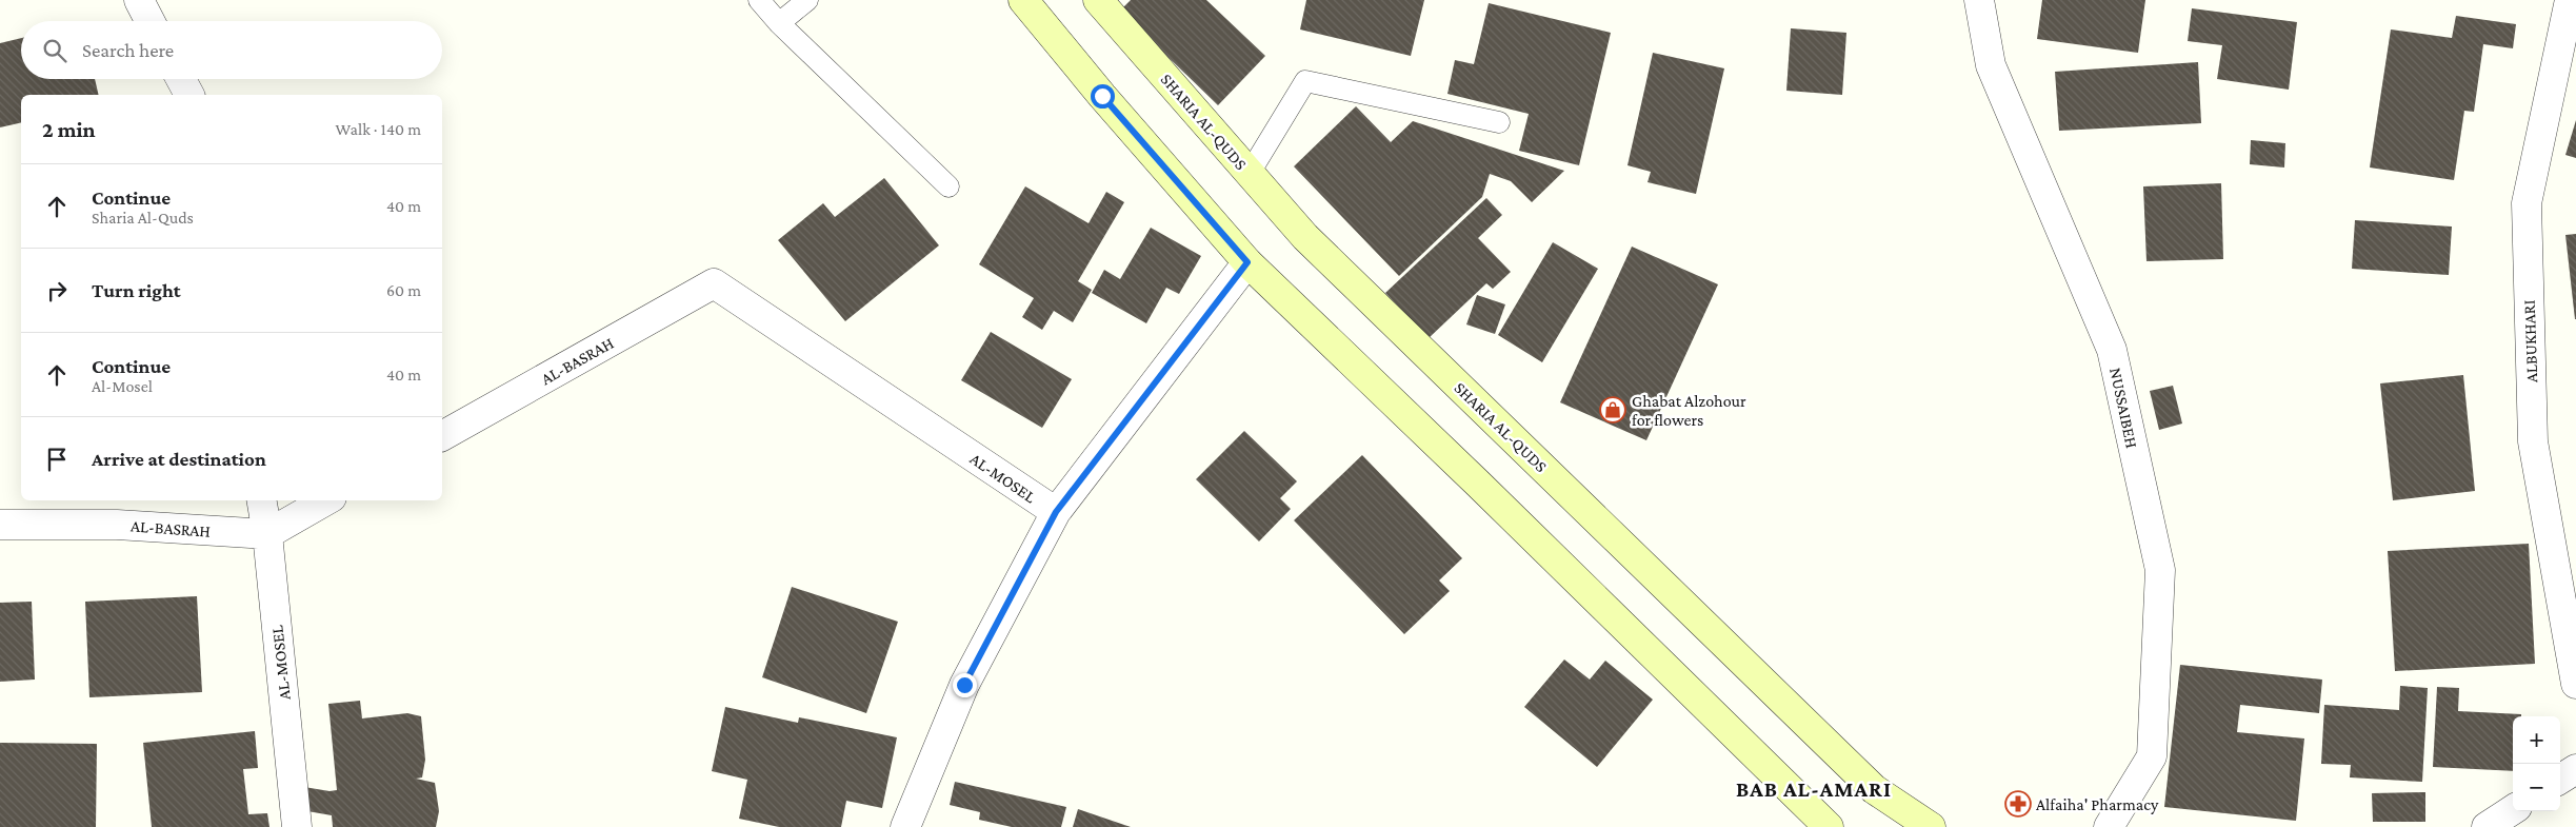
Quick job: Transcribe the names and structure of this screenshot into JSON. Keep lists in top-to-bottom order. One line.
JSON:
{"streets":{"main road":["SHARIA AL-QUDS"],"street":["ALBUKHARI","AL-BASRAH","NUSSAIBEH","AL-MOSEL"]},"crossings":[["AL-BASRAH","AL-MOSEL"]],"districts":["BAB AL-AMARI"],"places":{"shop":["Ghabat Alzohour for flowers"],"pharmacy":["Alfaiha' Pharmacy"]},"page":{"search":"Search here","heading":["2 min","Walk · 140 m"],"list":[["Continue","Sharia Al-Quds","40 m"],["Turn right","60 m"],["Continue","Al-Mosel","40 m"],"Arrive at destination"],"map_buttons":["+","−"]}}
